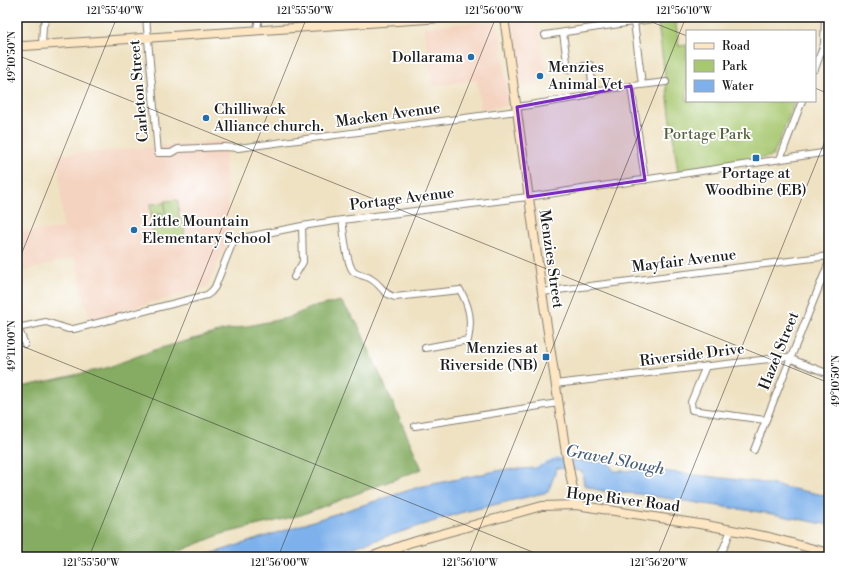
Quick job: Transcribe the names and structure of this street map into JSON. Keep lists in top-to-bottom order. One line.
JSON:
{"streets":{"street":["Carleton Street","Macken Avenue","Portage Avenue","Menzies Street","Mayfair Avenue","Hazel Street","Riverside Drive","Hope River Road"]},"crossings":[["Carleton Street","Macken Avenue"],["Macken Avenue","Menzies Street"],["Portage Avenue","Menzies Street"],["Menzies Street","Mayfair Avenue"],["Menzies Street","Riverside Drive"],["Menzies Street","Hope River Road"],["Hazel Street","Riverside Drive"]],"water":["Gravel Slough"],"parks":["Portage Park"],"places":{"other":["Dollarama","Menzies Animal Vet","Chilliwack Alliance church.","Little Mountain Elementary School"],"transit":["Portage at Woodbine (EB)","Menzies at Riverside (NB)"]},"legend":["Road","Park","Water"],"coordinates":["121°55'40\"W","121°55'50\"W","121°56'00\"W","121°56'10\"W","49°10'50\"N","49°11'00\"N","121°56'20\"W"]}
